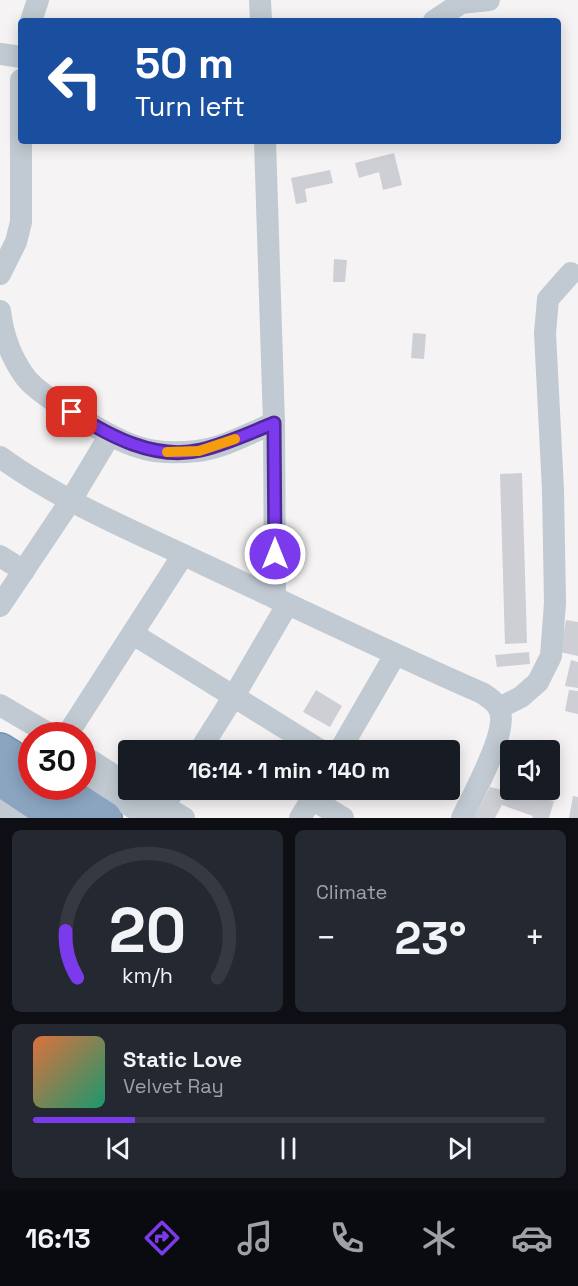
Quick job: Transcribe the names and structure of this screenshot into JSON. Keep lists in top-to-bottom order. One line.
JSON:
{"page":{"turn":["50 m","Turn left"],"limit":"30","trip":"16:14 · 1 min · 140 m","tile":"Climate","heat":["−","23°","+"],"song":["Static Love","Velvet Ray"],"tabs":"16:13","gauge":["20","km/h"]}}
